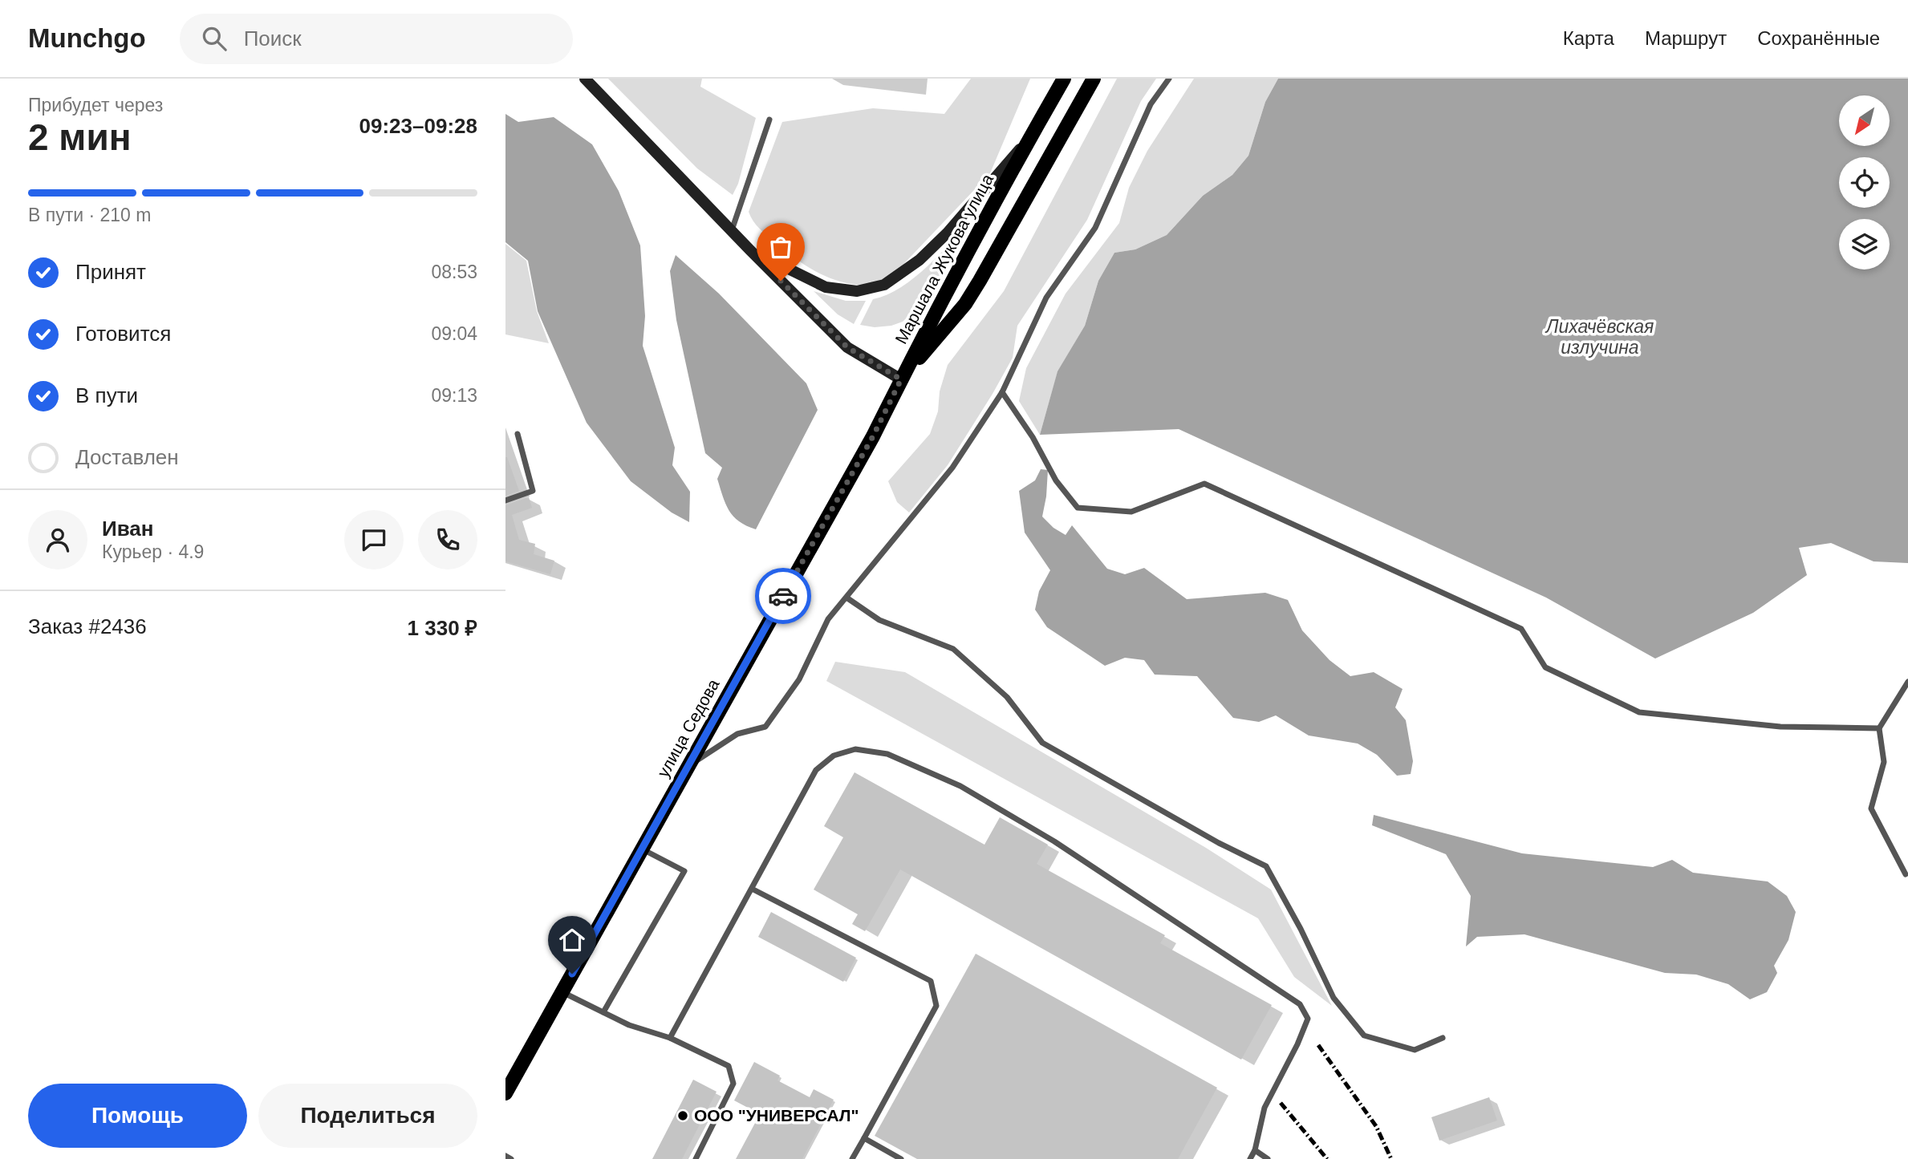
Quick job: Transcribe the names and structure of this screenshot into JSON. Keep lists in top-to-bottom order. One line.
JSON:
{"streets":{"main road":["Маршала Жукова улица","улица Седова"]},"crossings":[["Маршала Жукова улица","улица Седова"]],"water":["Лихачёвская излучина"],"places":["ООО \"УНИВЕРСАЛ\""],"north":"bottom left","page":{"header":"Munchgo","search":"Поиск","nav":["Карта","Маршрут","Сохранённые"],"heading":["2 мин","Прибудет через","09:23–09:28"],"panel":["Иван","Курьер · 4.9","Заказ #2436","1 330 ₽"],"bar":"В пути · 210 m","list":[["Принят","08:53"],["Готовится","09:04"],["В пути","09:13"],"Доставлен"],"buttons":["Помощь","Поделиться"]}}
